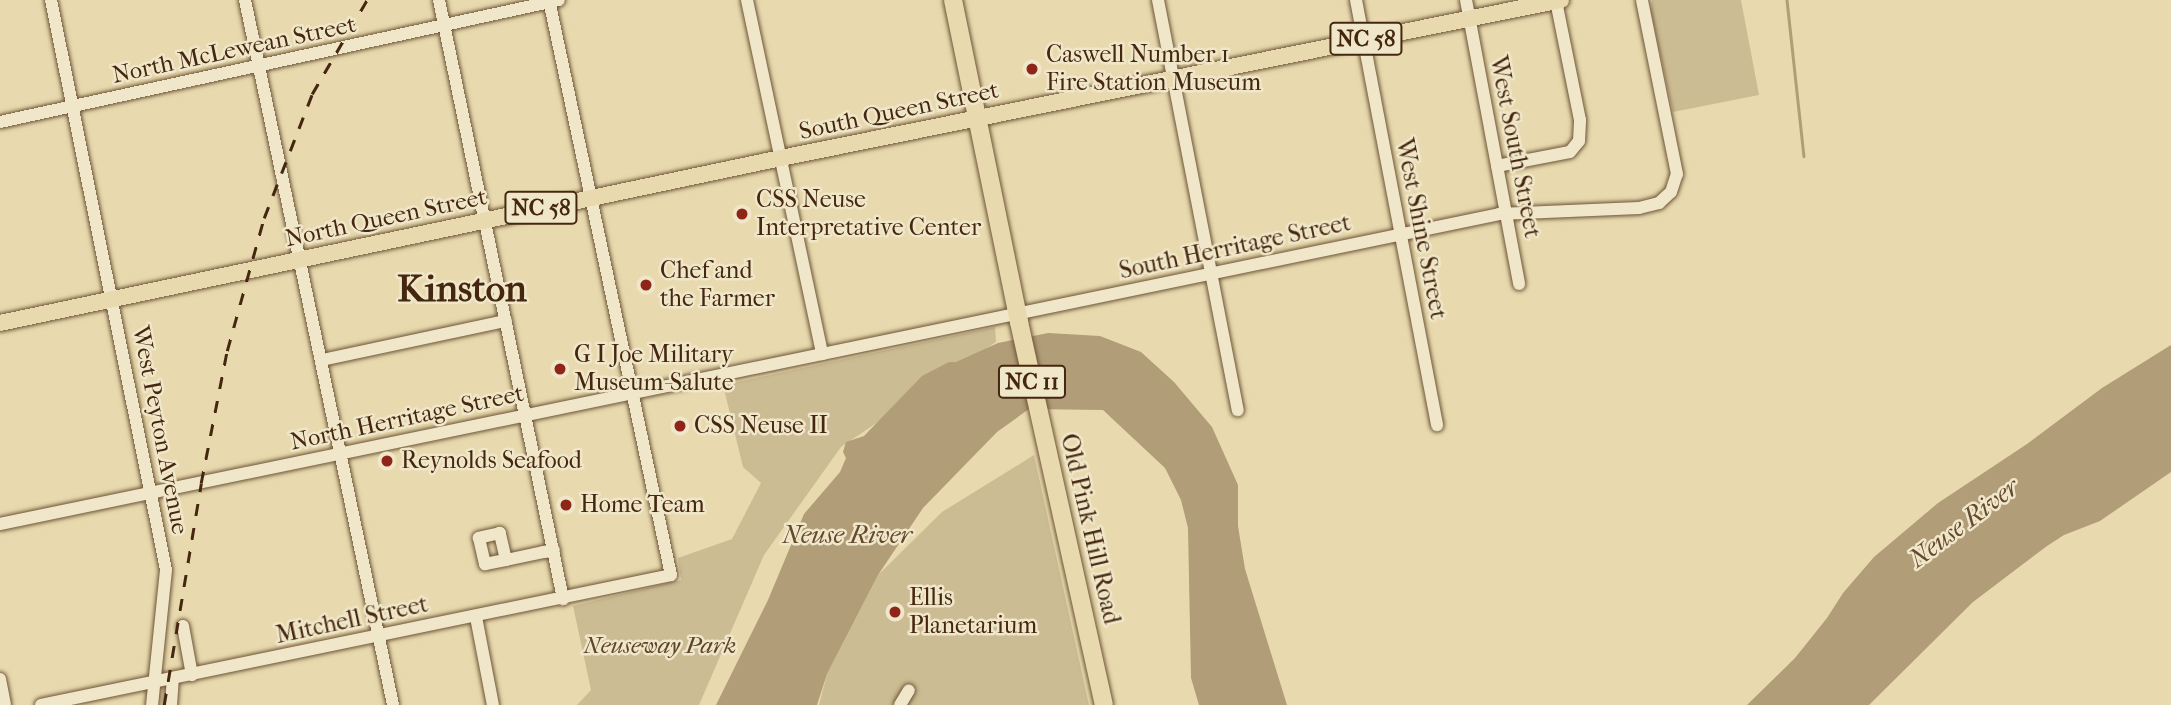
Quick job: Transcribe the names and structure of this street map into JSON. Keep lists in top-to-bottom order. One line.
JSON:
{"streets":{"highway":["NC 11","Old Pink Hill Road"],"main road":["NC 58","South Queen Street","North Queen Street"],"street":["North McLewean Street","West South Street","West Shine Street","South Herritage Street","North Herritage Street","West Peyton Avenue","Mitchell Street"]},"crossings":[["North McLewean Street","West Peyton Avenue"],["South Queen Street","West South Street"],["South Queen Street","North Queen Street"],["South Queen Street","West Shine Street"],["South Queen Street","NC 11"],["South Queen Street","Old Pink Hill Road"],["West South Street","South Herritage Street"],["North Queen Street","West Peyton Avenue"],["West Shine Street","South Herritage Street"],["South Herritage Street","North Herritage Street"],["South Herritage Street","Old Pink Hill Road"],["NC 11","Old Pink Hill Road"],["North Herritage Street","West Peyton Avenue"],["North Herritage Street","Mitchell Street"],["West Peyton Avenue","Mitchell Street"]],"districts":["Kinston"],"water":["Neuse River"],"parks":["Neuseway Park"],"places":["Caswell Number 1 Fire Station Museum","CSS Neuse Interpretative Center","Chef and the Farmer","G I Joe Military Museum-Salute","CSS Neuse II","Reynolds Seafood","Home Team","Ellis Planetarium"]}
